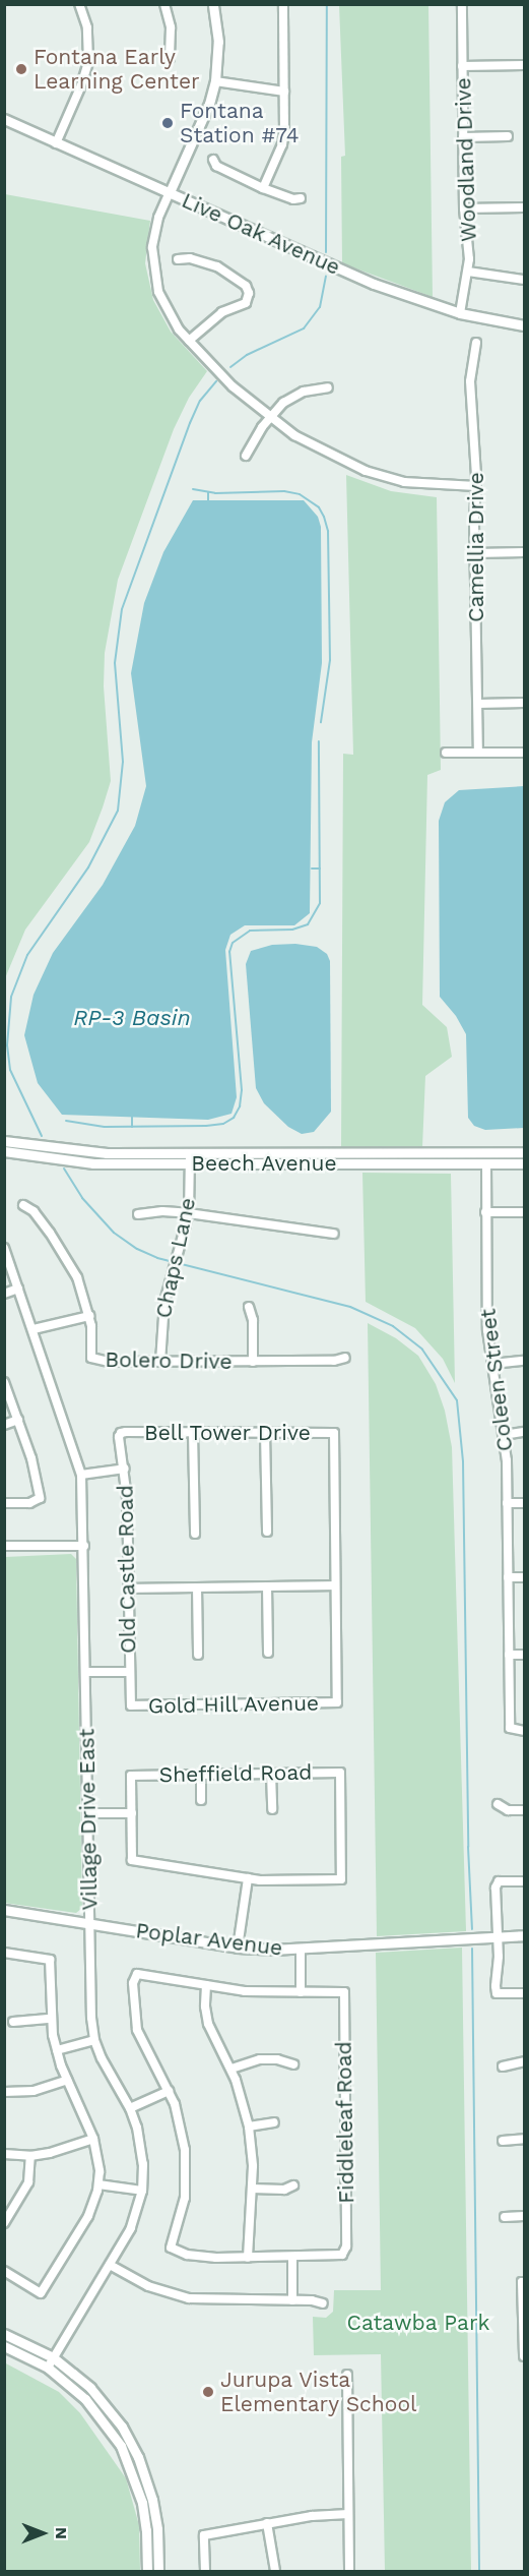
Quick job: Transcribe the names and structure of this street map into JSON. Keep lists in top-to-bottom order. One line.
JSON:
{"streets":{"street":["Woodland Drive","Live Oak Avenue","Camellia Drive","Beech Avenue","Chaps Lane","Bolero Drive","Coleen Street","Bell Tower Drive","Old Castle Road","Gold Hill Avenue","Sheffield Road","Village Drive East","Poplar Avenue","Fiddleleaf Road"]},"crossings":[["Woodland Drive","Live Oak Avenue"],["Beech Avenue","Chaps Lane"],["Beech Avenue","Coleen Street"],["Chaps Lane","Bolero Drive"],["Bell Tower Drive","Old Castle Road"],["Bell Tower Drive","Gold Hill Avenue"],["Bell Tower Drive","Village Drive East"],["Old Castle Road","Gold Hill Avenue"],["Village Drive East","Poplar Avenue"]],"water":["RP-3 Basin"],"parks":["Catawba Park"],"places":["Fontana Early Learning Center","Fontana Station #74","Jurupa Vista Elementary School"],"north":"right"}
